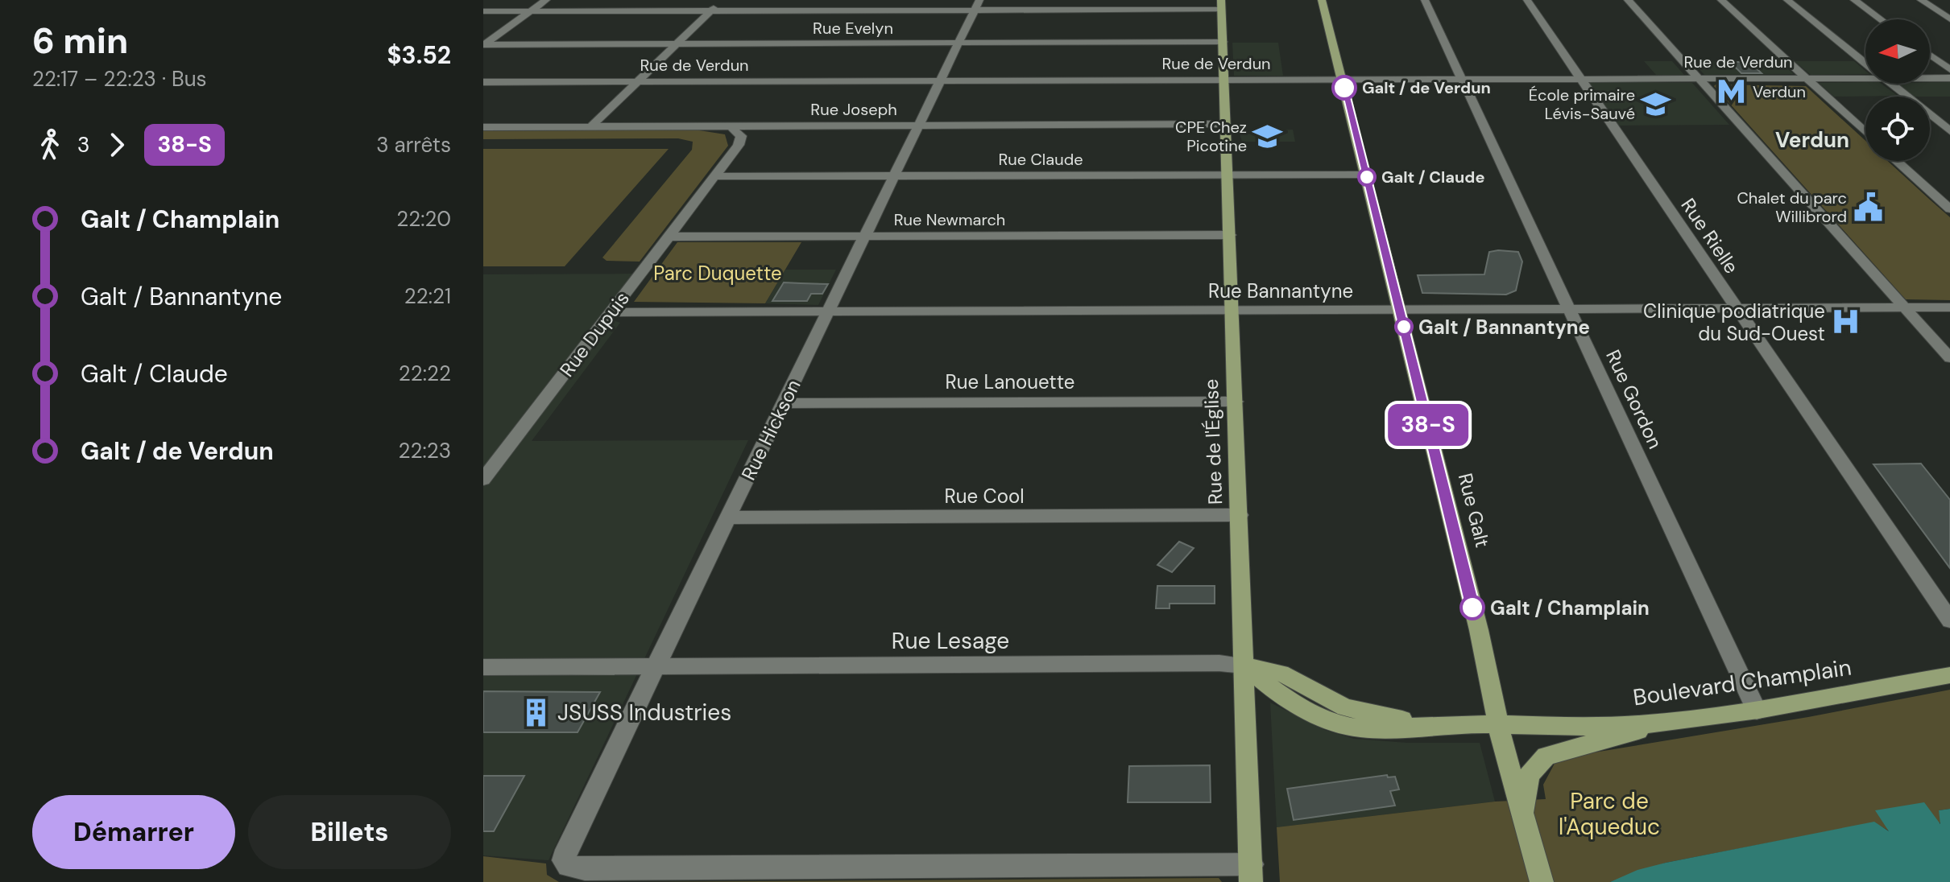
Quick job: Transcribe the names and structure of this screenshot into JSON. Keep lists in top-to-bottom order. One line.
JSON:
{"streets":{"main road":["Rue de l'Église","Rue Galt","Boulevard Champlain"],"street":["Rue Evelyn","Rue de Verdun","Rue Joseph","Rue Claude","Rue Newmarch","Rue Rielle","Rue Bannantyne","Rue Dupuis","Rue Lanouette","Rue Gordon","Rue Hickson","Rue Cool","Rue Lesage"]},"crossings":[["Rue Evelyn","Rue Hickson"],["Rue Evelyn","Rue de l'Église"],["Rue de Verdun","Rue Rielle"],["Rue de Verdun","Rue Gordon"],["Rue de Verdun","Rue Hickson"],["Rue de Verdun","Rue de l'Église"],["Rue de Verdun","Rue Galt"],["Rue Joseph","Rue Dupuis"],["Rue Joseph","Rue Hickson"],["Rue Joseph","Rue de l'Église"],["Rue Claude","Rue Dupuis"],["Rue Claude","Rue Hickson"],["Rue Claude","Rue de l'Église"],["Rue Claude","Rue Galt"],["Rue Newmarch","Rue Dupuis"],["Rue Newmarch","Rue Hickson"],["Rue Newmarch","Rue de l'Église"],["Rue Rielle","Rue Bannantyne"],["Rue Bannantyne","Rue Dupuis"],["Rue Bannantyne","Rue Gordon"],["Rue Bannantyne","Rue Hickson"],["Rue Bannantyne","Rue de l'Église"],["Rue Bannantyne","Rue Galt"],["Rue Lanouette","Rue Hickson"],["Rue Lanouette","Rue de l'Église"],["Rue Gordon","Boulevard Champlain"],["Rue Hickson","Rue de l'Église"],["Rue Hickson","Rue Cool"],["Rue Hickson","Rue Lesage"],["Rue de l'Église","Rue Cool"],["Rue de l'Église","Rue Lesage"],["Rue de l'Église","Boulevard Champlain"],["Rue Galt","Boulevard Champlain"],["Rue Lesage","Boulevard Champlain"]],"districts":["Verdun"],"parks":["Parc Duquette","Parc de l'Aqueduc"],"places":{"other":["Galt / de Verdun","Galt / Claude","Galt / Bannantyne","Galt / Champlain"],"metro station":["Verdun"],"school or university":["École primaire Lévis-Sauvé","CPE Chez Picotine"],"public building":["Chalet du parc Willibrord"],"hospital":["Clinique podiatrique du Sud-Ouest"],"building":["JSUSS Industries"]},"lines":["bus line 38-S"],"north":"left","page":{"heading":["6 min","22:17 – 22:23 · Bus","$3.52"],"on_map":"38-S","legs":["3","38-S","3 arrêts"],"list":[{"name":"Galt / Champlain","value":"22:20"},{"name":"Galt / Bannantyne","value":"22:21"},{"name":"Galt / Claude","value":"22:22"},{"name":"Galt / de Verdun","value":"22:23"}],"buttons":["Démarrer","Billets"]}}
